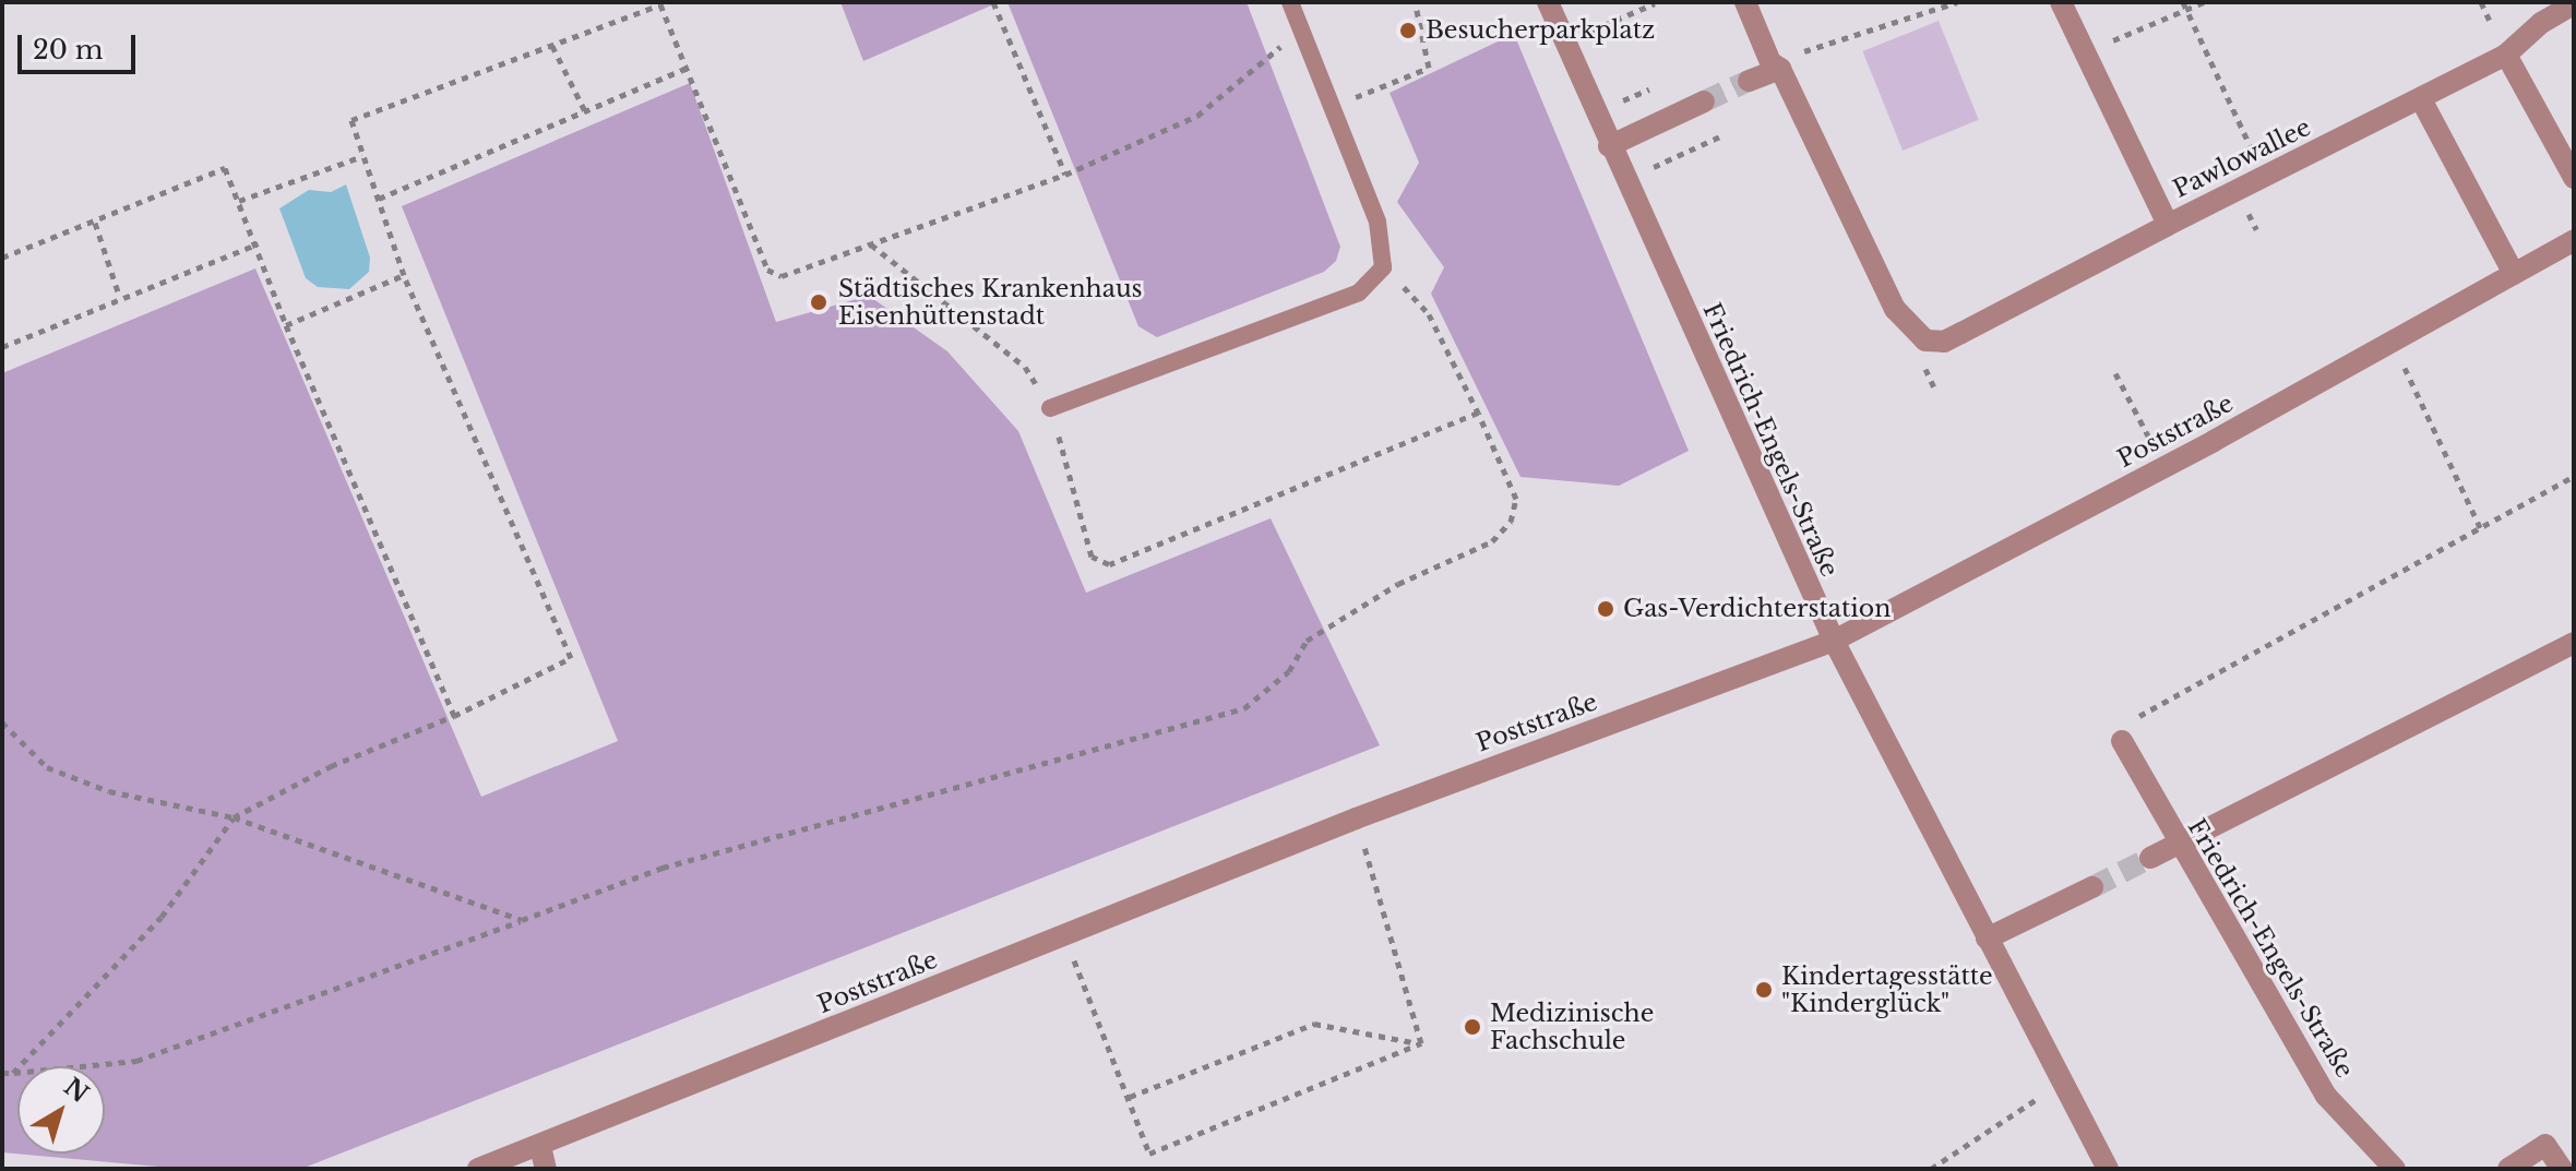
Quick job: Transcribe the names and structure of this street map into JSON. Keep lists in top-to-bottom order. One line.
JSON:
{"streets":{"street":["Pawlowallee","Poststraße","Friedrich-Engels-Straße"]},"crossings":[["Poststraße","Friedrich-Engels-Straße"]],"places":["Besucherparkplatz","Städtisches Krankenhaus Eisenhüttenstadt","Gas-Verdichterstation","Kindertagesstätte \"Kinderglück\"","Medizinische Fachschule"],"scale_bar":"20 m","north":"top right"}
